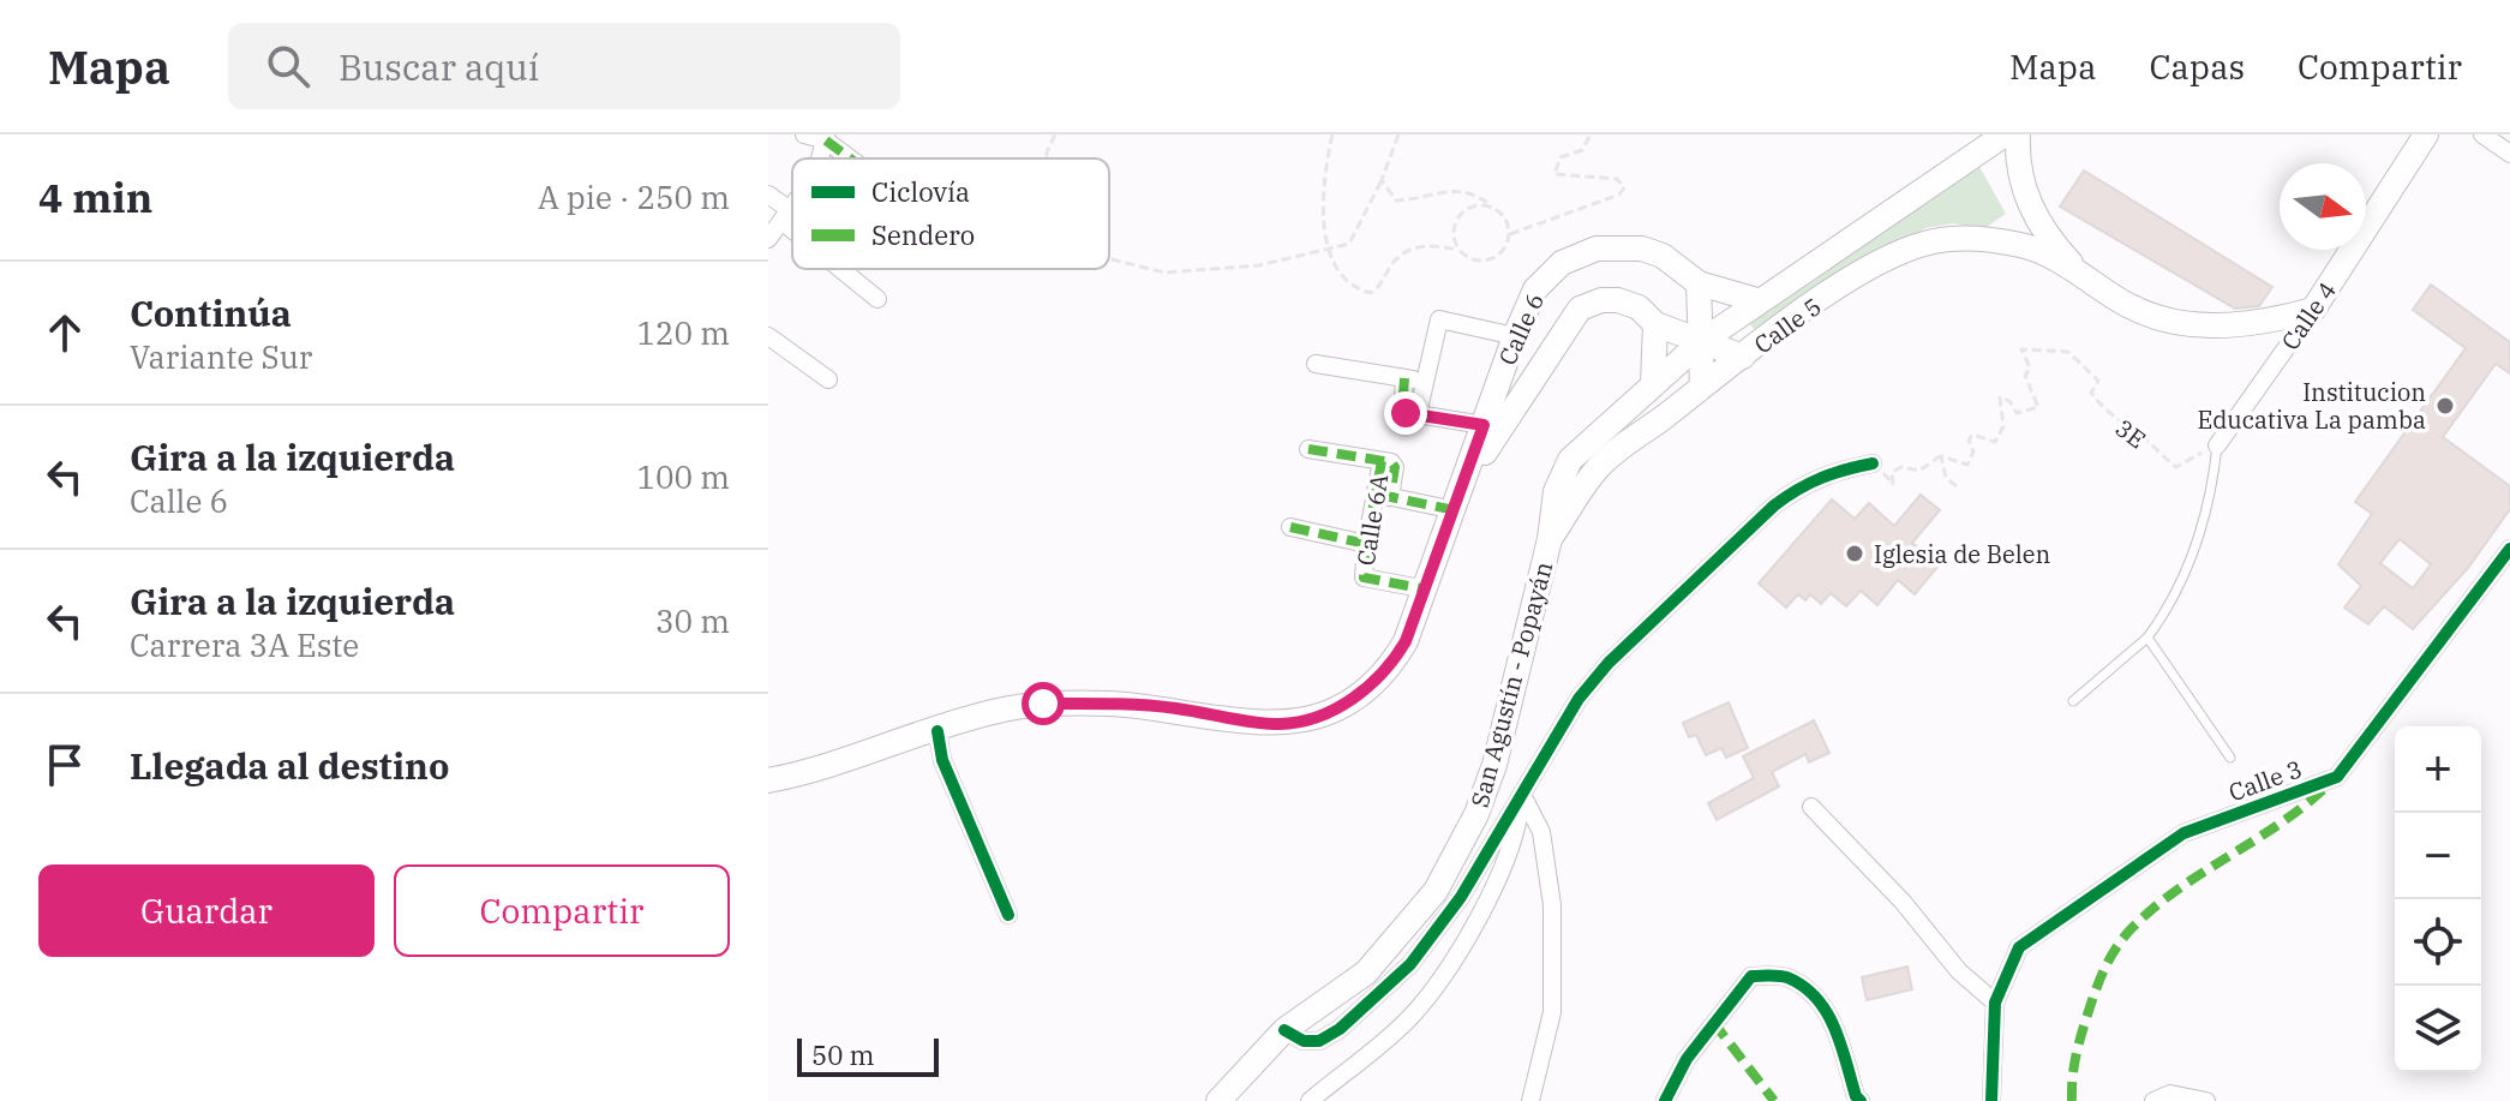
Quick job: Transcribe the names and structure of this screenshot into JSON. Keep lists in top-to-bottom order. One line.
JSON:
{"streets":{"main road":["Calle 4","Calle 5","Calle 6","San Agustín - Popayán"],"street":["Calle 6A","Calle 3"],"path":["3E"]},"crossings":[["Calle 4","3E"],["Calle 5","Calle 6"],["Calle 5","San Agustín - Popayán"],["Calle 6","Calle 6A"],["Calle 6","San Agustín - Popayán"]],"places":["Institucion Educativa La pamba","Iglesia de Belen"],"legend":["Ciclovía","Sendero"],"scale_bar":"50 m","north":"right","page":{"header":"Mapa","search":"Buscar aquí","nav":["Mapa","Capas","Compartir"],"heading":["4 min","A pie · 250 m"],"list":[["Continúa","Variante Sur","120 m"],["Gira a la izquierda","Calle 6","100 m"],["Gira a la izquierda","Carrera 3A Este","30 m"],"Llegada al destino"],"map_buttons":["+","−"],"buttons":["Guardar","Compartir"],"scale":"50 m"}}
